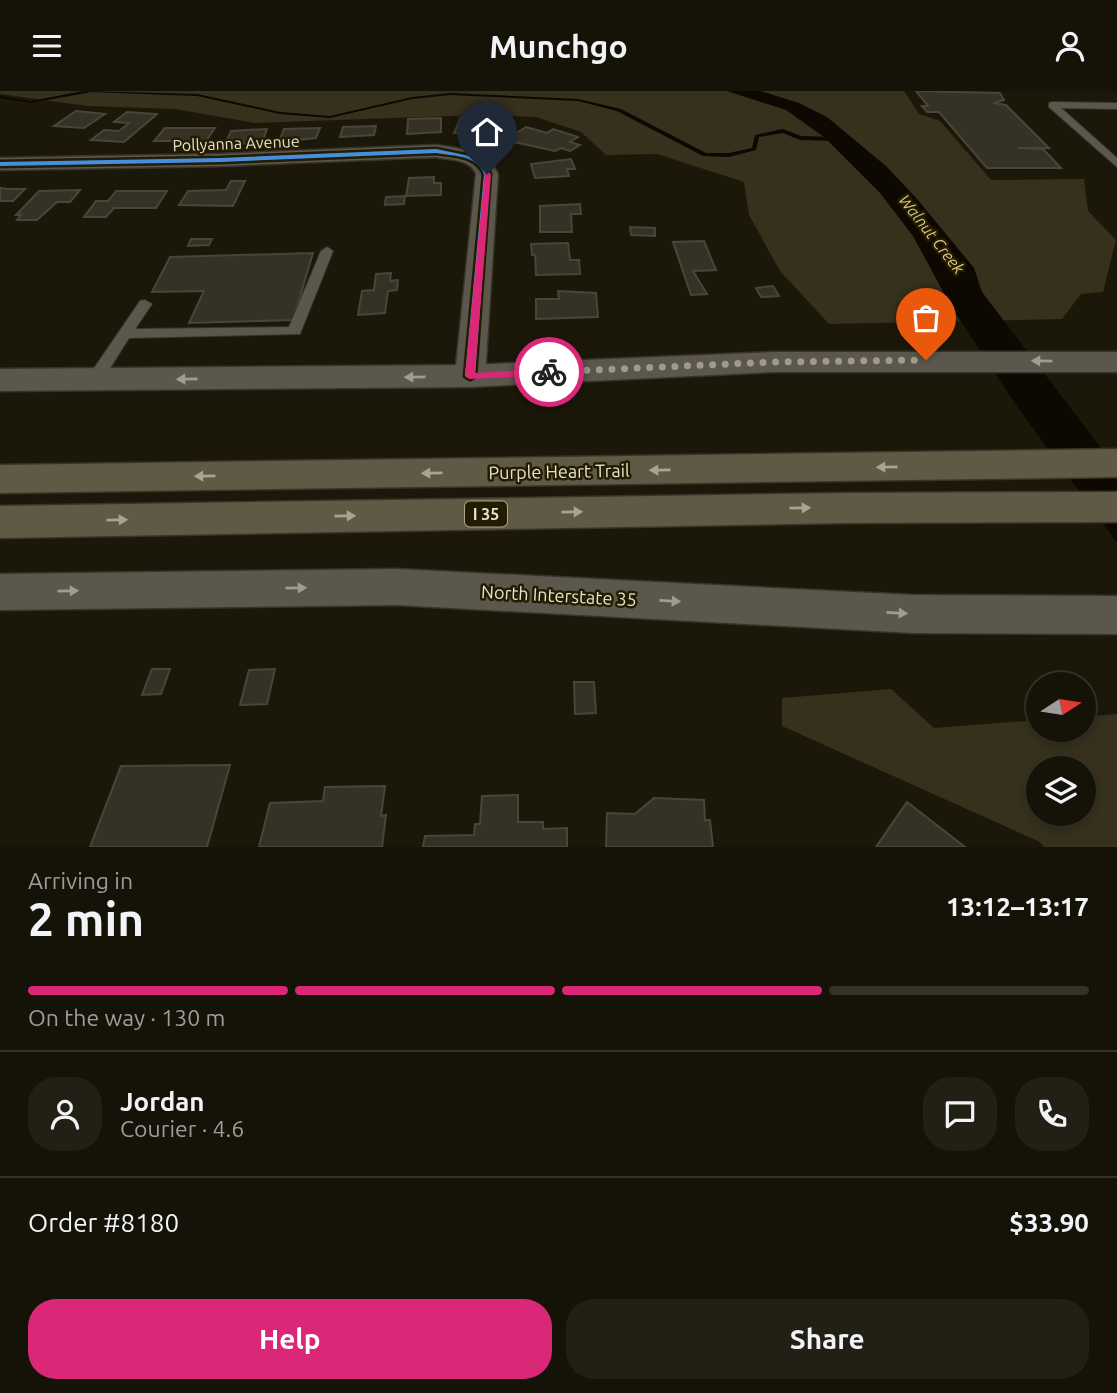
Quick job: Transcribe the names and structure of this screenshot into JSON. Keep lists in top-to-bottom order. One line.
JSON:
{"streets":{"highway":["Purple Heart Trail","I 35"],"main road":["North Interstate 35"],"street":["Pollyanna Avenue"]},"water":["Walnut Creek"],"north":"right","page":{"header":"Munchgo","heading":["2 min","Arriving in","13:12–13:17"],"panel":["Jordan","Courier · 4.6","Order #8180","$33.90"],"bar":"On the way · 130 m","buttons":["Help","Share"]}}
